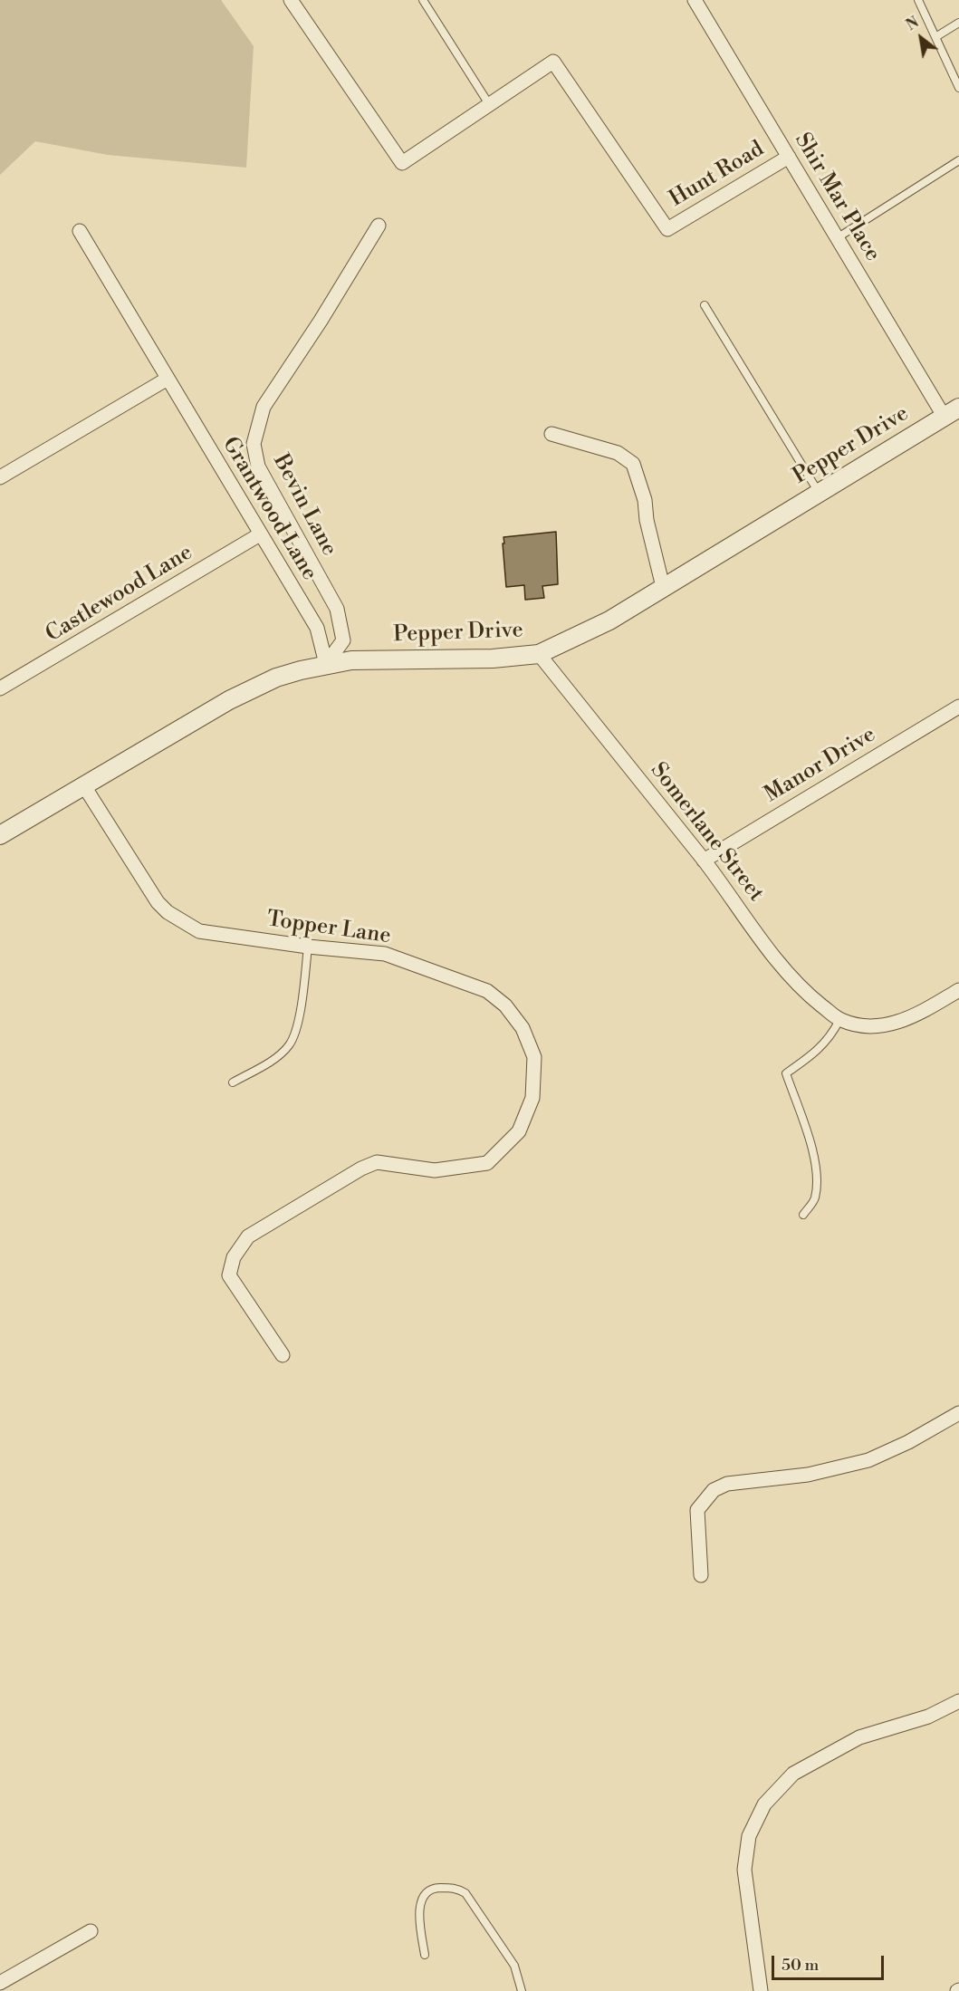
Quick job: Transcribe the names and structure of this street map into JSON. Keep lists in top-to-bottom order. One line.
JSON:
{"streets":{"street":["Hunt Road","Shir Mar Place","Pepper Drive","Bevin Lane","Grantwood Lane","Castlewood Lane","Manor Drive","Somerlane Street","Topper Lane"]},"crossings":[["Hunt Road","Shir Mar Place"],["Shir Mar Place","Pepper Drive"],["Pepper Drive","Bevin Lane"],["Pepper Drive","Grantwood Lane"],["Pepper Drive","Somerlane Street"],["Pepper Drive","Topper Lane"],["Bevin Lane","Grantwood Lane"],["Grantwood Lane","Castlewood Lane"],["Manor Drive","Somerlane Street"]],"scale_bar":"50 m","north":"top left"}
